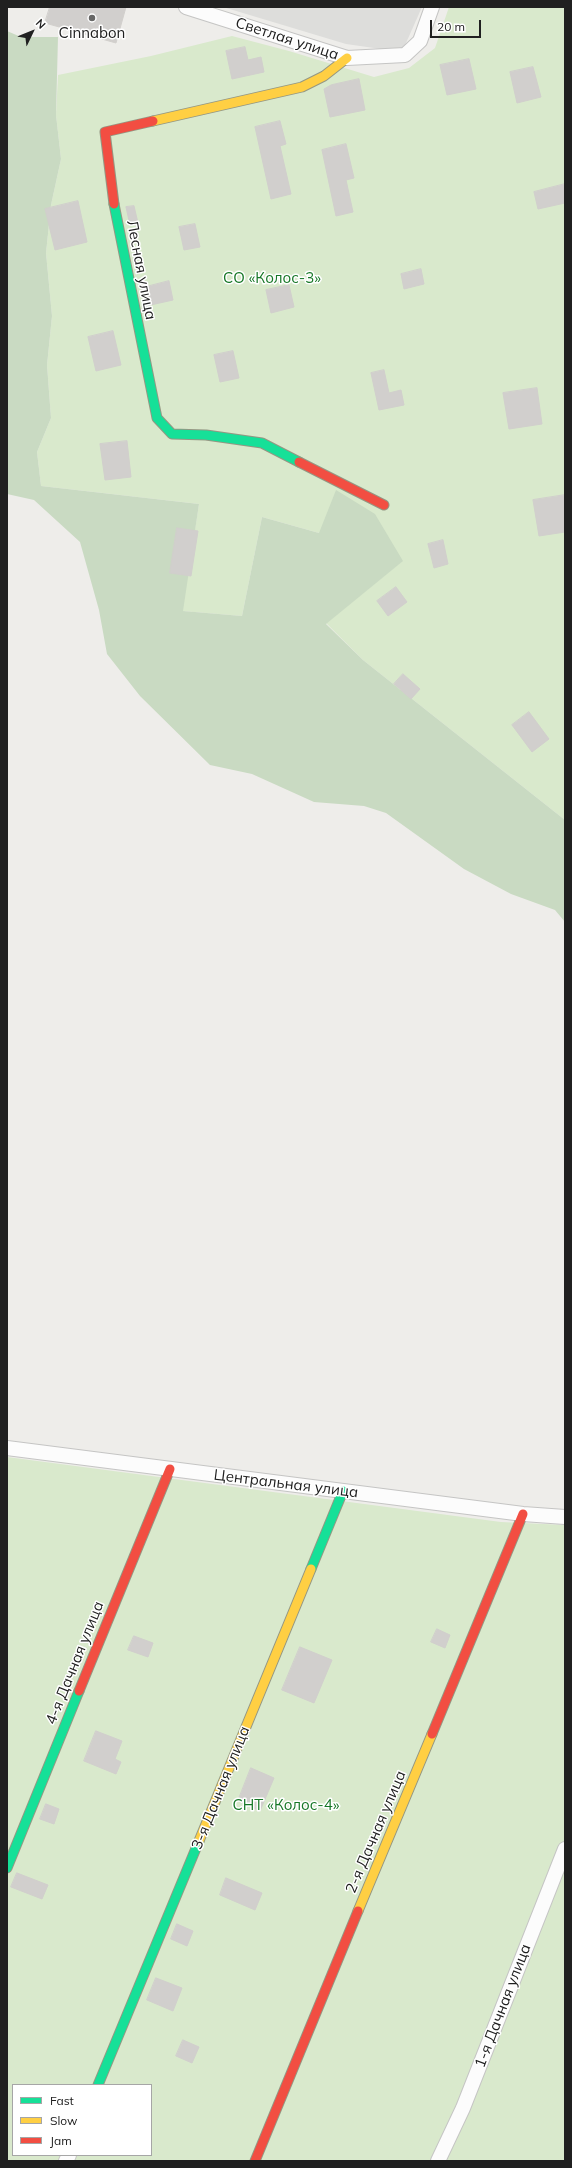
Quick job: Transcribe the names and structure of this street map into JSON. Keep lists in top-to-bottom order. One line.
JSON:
{"streets":{"street":["Светлая улица","Лесная улица","Центральная улица","4-я Дачная улица","3-я Дачная улица","2-я Дачная улица","1-я Дачная улица"]},"crossings":[["Светлая улица","Лесная улица"],["Центральная улица","4-я Дачная улица"],["Центральная улица","3-я Дачная улица"],["Центральная улица","2-я Дачная улица"]],"parks":["СО «Колос-3»","СНТ «Колос-4»"],"places":["Cinnabon"],"legend":["Fast","Slow","Jam"],"scale_bar":"20 m","north":"top right"}
